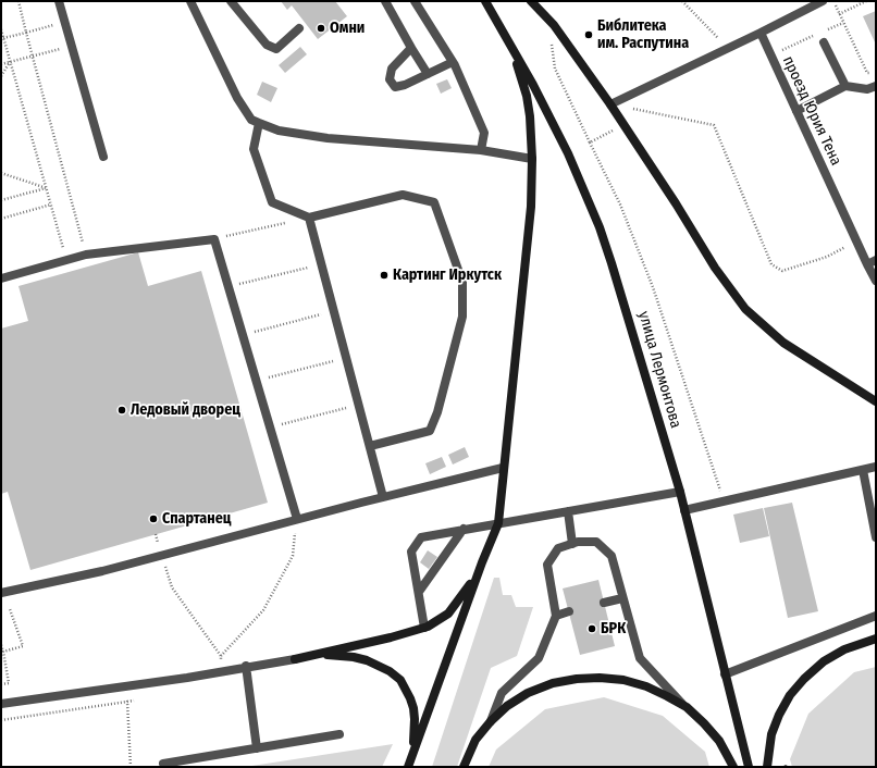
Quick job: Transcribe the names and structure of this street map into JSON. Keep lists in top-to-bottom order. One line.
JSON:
{"streets":{"main road":["улица Лермонтова"],"street":["проезд Юрия Тена"]},"places":["Омни","Библитека им. Распутина","Картинг Иркутск","Ледовый дворец","Спартанец","БРК"]}
